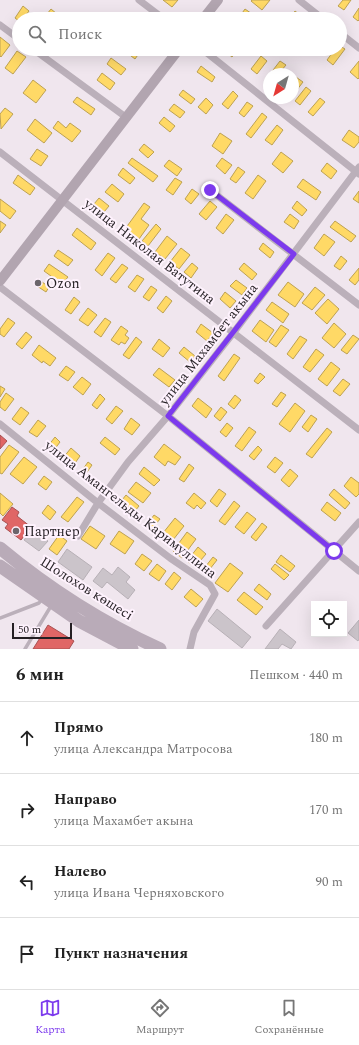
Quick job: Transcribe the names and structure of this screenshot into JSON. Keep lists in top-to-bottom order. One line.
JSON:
{"streets":{"highway":["Шолохов көшесі"],"street":["улица Николая Ватутина","улица Махамбет акына","улица Амангельды Каримуллина"]},"crossings":[["улица Николая Ватутина","улица Махамбет акына"],["улица Махамбет акына","улица Амангельды Каримуллина"]],"places":["Ozon","Партнер"],"scale_bar":"50 m","north":"bottom left","page":{"search":"Поиск","scale":"50 m","heading":["6 мин","Пешком · 440 m"],"list":[["Прямо","улица Александра Матросова","180 m"],["Направо","улица Махамбет акына","170 m"],["Налево","улица Ивана Черняховского","90 m"],"Пункт назначения"],"nav":["Карта","Маршрут","Сохранённые"]}}
